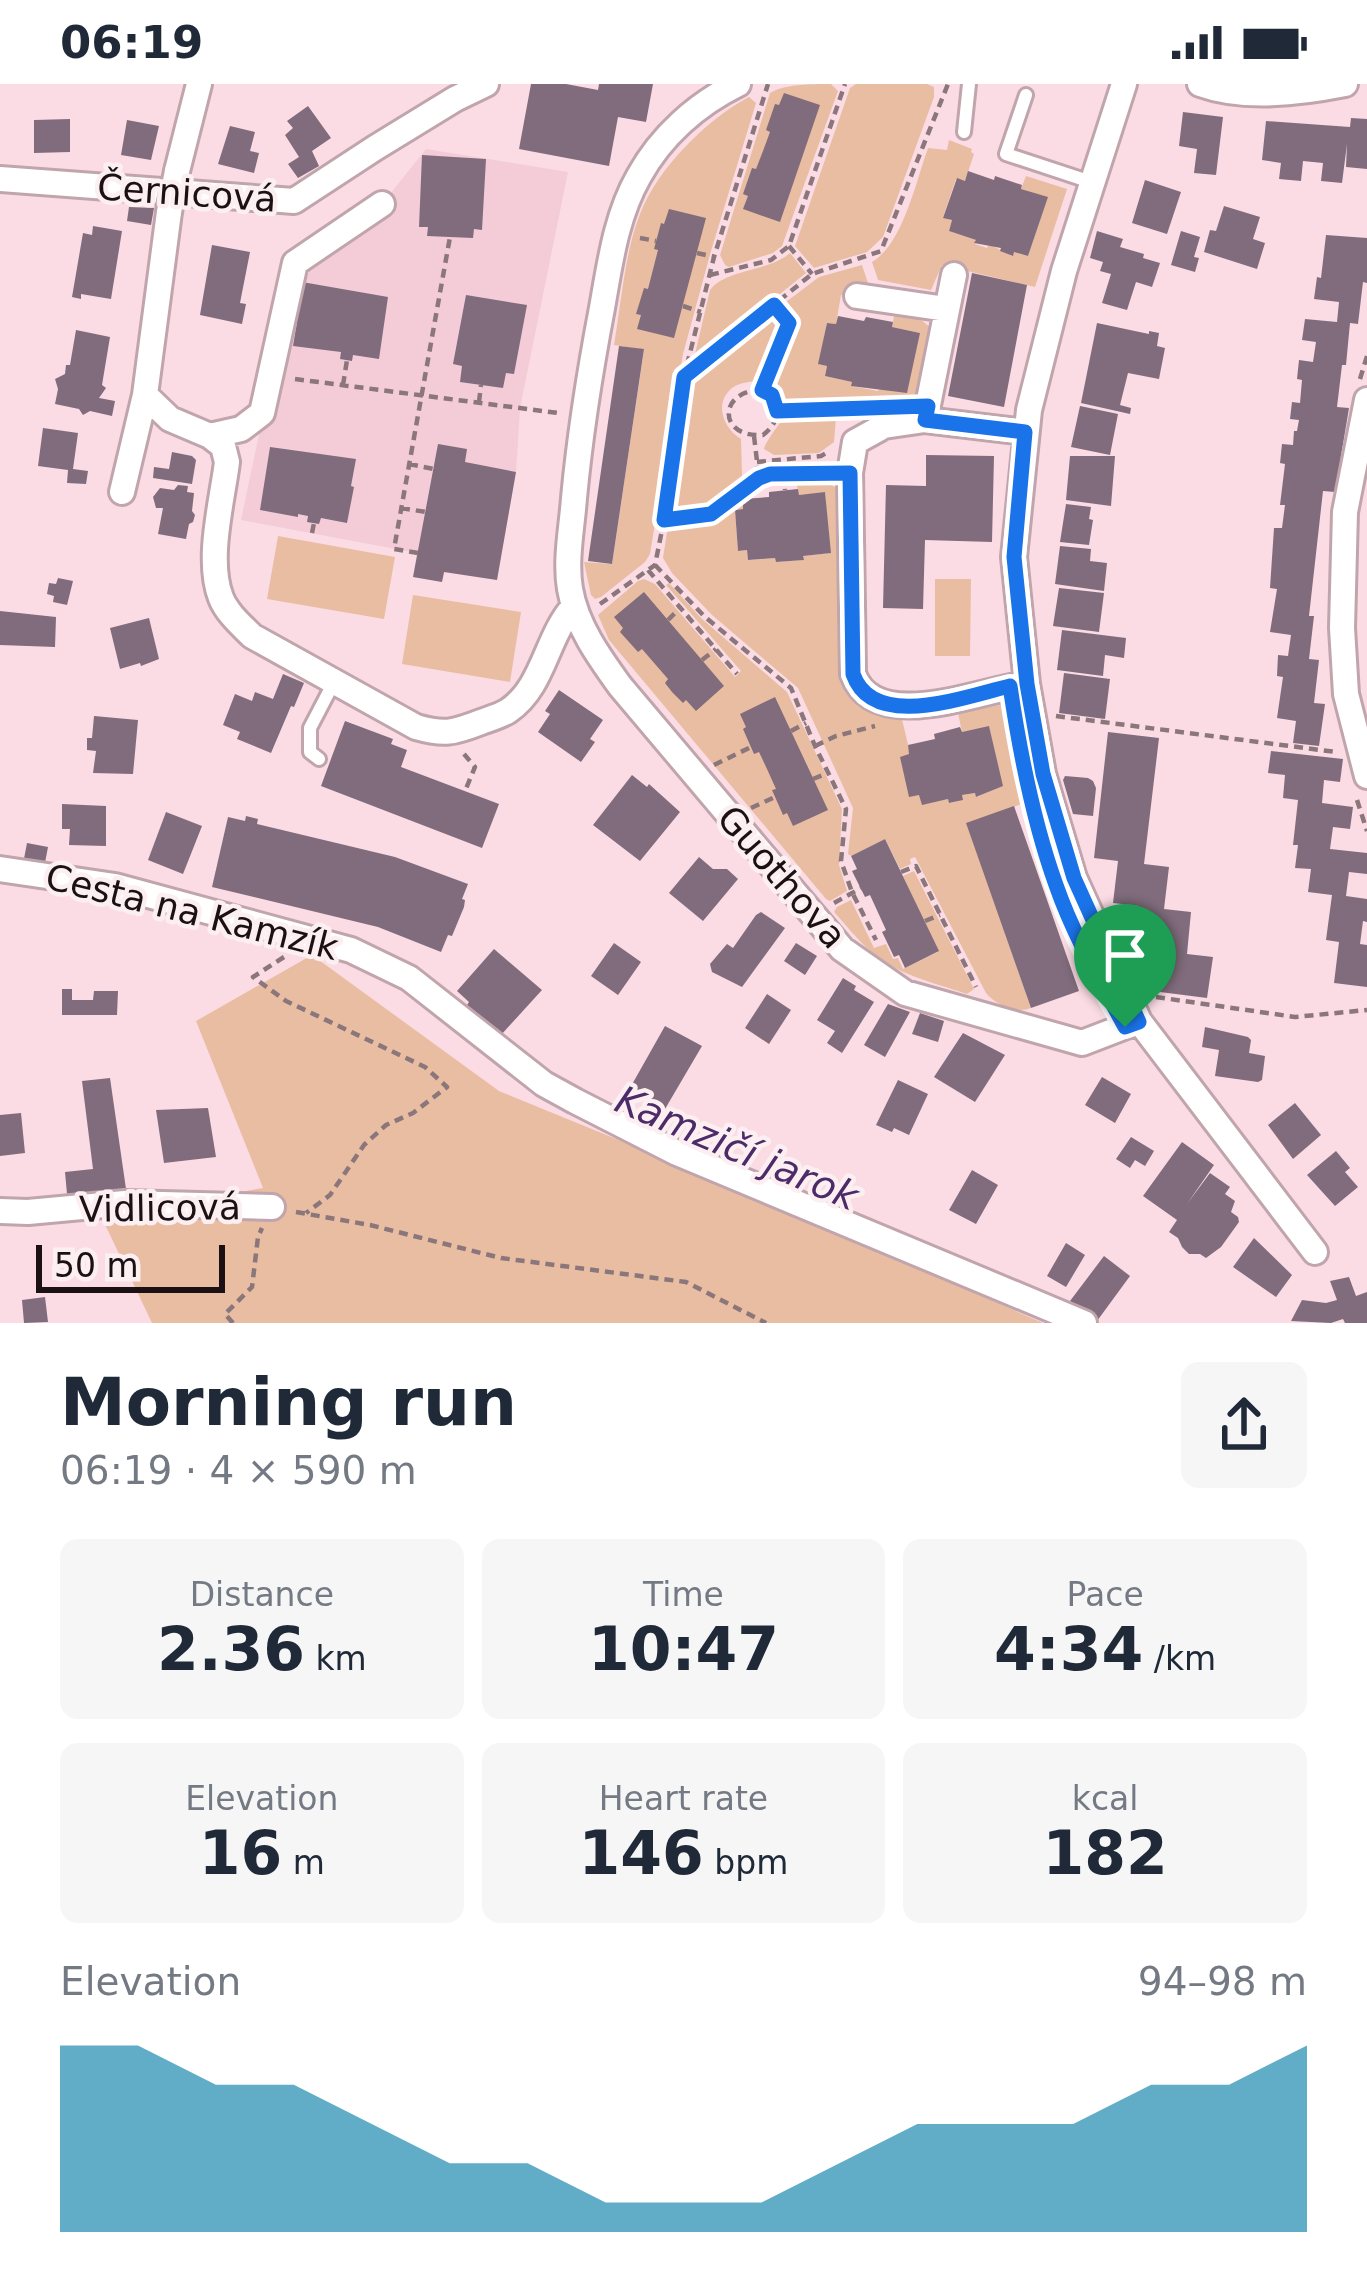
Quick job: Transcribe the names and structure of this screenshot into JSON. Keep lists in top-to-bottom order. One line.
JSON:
{"streets":{"street":["Černicová","Guothova","Cesta na Kamzík","Vidlicová"]},"water":["Kamzičí jarok"],"scale_bar":"50 m","page":{"status":"06:19","scale":"50 m","heading":["Morning run","06:19 · 4 × 590 m"],"stats":[["Distance","2.36 km"],["Time","10:47"],["Pace","4:34 /km"],["Elevation","16 m"],["Heart rate","146 bpm"],["kcal","182"]],"chart":["Elevation","94–98 m"]}}
